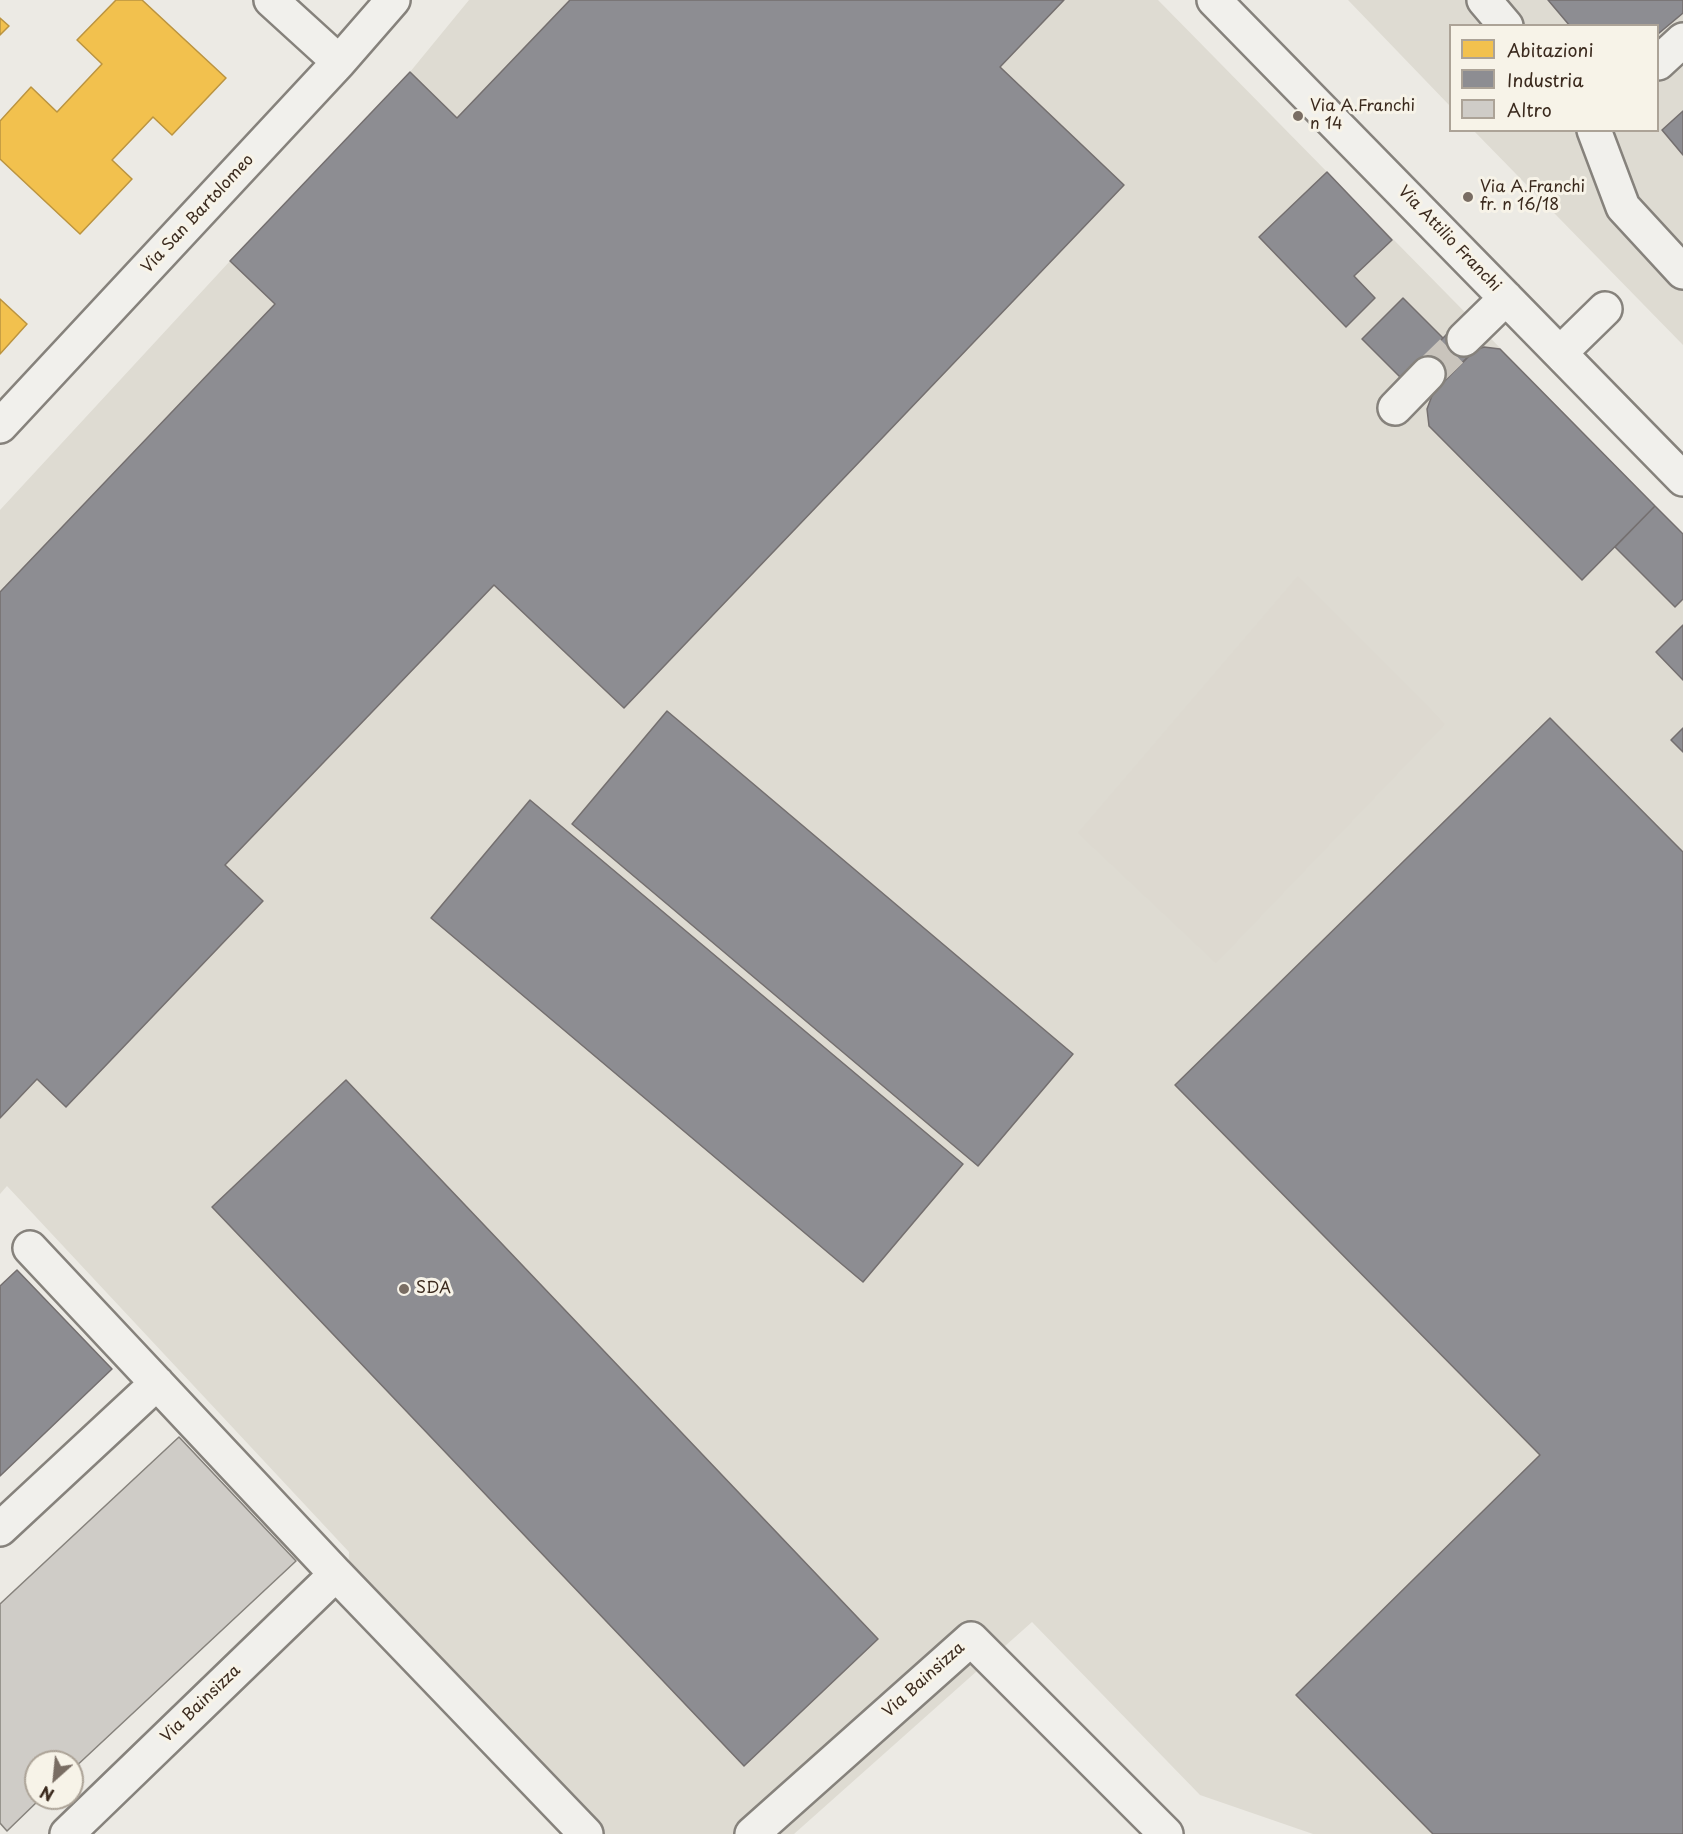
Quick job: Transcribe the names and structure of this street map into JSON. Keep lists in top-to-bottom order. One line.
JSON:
{"streets":{"street":["Via San Bartolomeo","Via Attilio Franchi","Via Bainsizza"]},"places":["Via A.Franchi n 14","Via A.Franchi fr. n 16/18","SDA"],"legend":["Abitazioni","Industria","Altro"],"north":"bottom left"}
